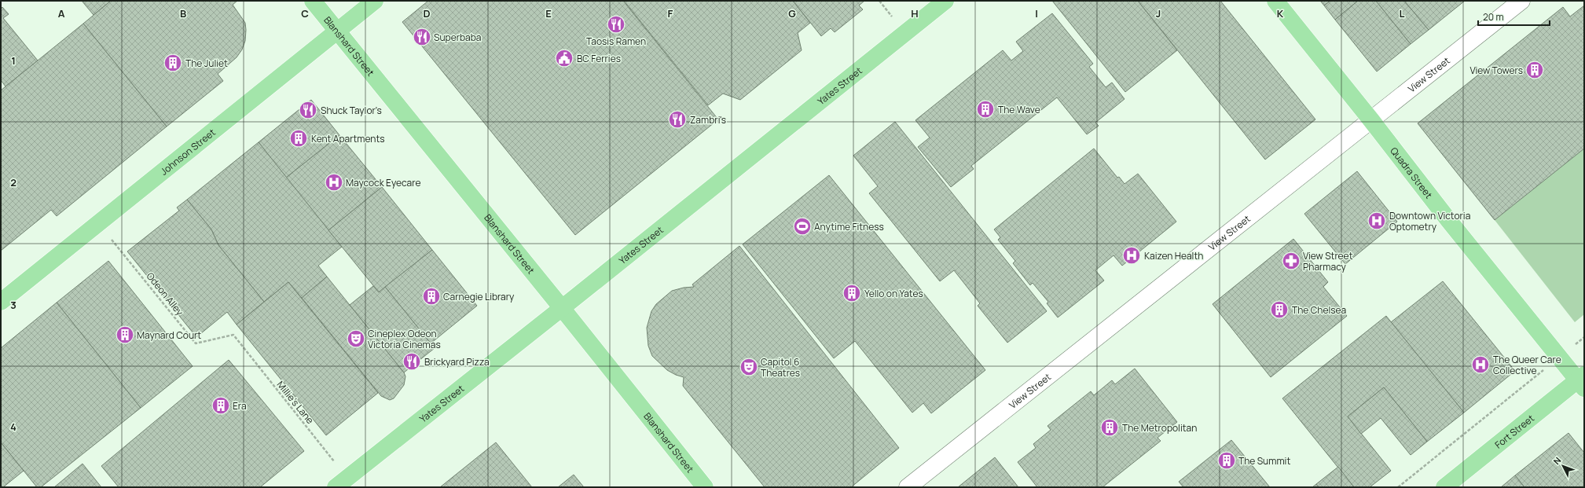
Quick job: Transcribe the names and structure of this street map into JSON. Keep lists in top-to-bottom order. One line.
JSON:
{"streets":{"main road":["Blanshard Street","Yates Street","Johnson Street","Quadra Street","Fort Street"],"street":["View Street"],"path":["Odeon Alley","Millie's Lane"]},"crossings":[["Blanshard Street","Yates Street"],["Blanshard Street","Johnson Street"],["View Street","Quadra Street"],["Yates Street","Millie's Lane"],["Johnson Street","Odeon Alley"],["Quadra Street","Fort Street"],["Odeon Alley","Millie's Lane"]],"places":{"restaurant":["Taosis Ramen","Superbaba","Shuck Taylor's","Zambri's","Brickyard Pizza"],"public building":["BC Ferries"],"building":["The Juliet","View Towers","The Wave","Kent Apartments","Yello on Yates","Carnegie Library","The Chelsea","Maynard Court","Era","The Metropolitan","The Summit"],"hospital":["Maycock Eyecare","Downtown Victoria Optometry","Kaizen Health","The Queer Care Collective"],"sports":["Anytime Fitness"],"pharmacy":["View Street Pharmacy"],"theatre":["Cineplex Odeon Victoria Cinemas","Capitol 6 Theatres"]},"scale_bar":"20 m","north":"top left","grid":{"columns":["A","B","C","D","E","F","G","H","I","J","K","L"],"rows":["1","2","3","4"]}}
